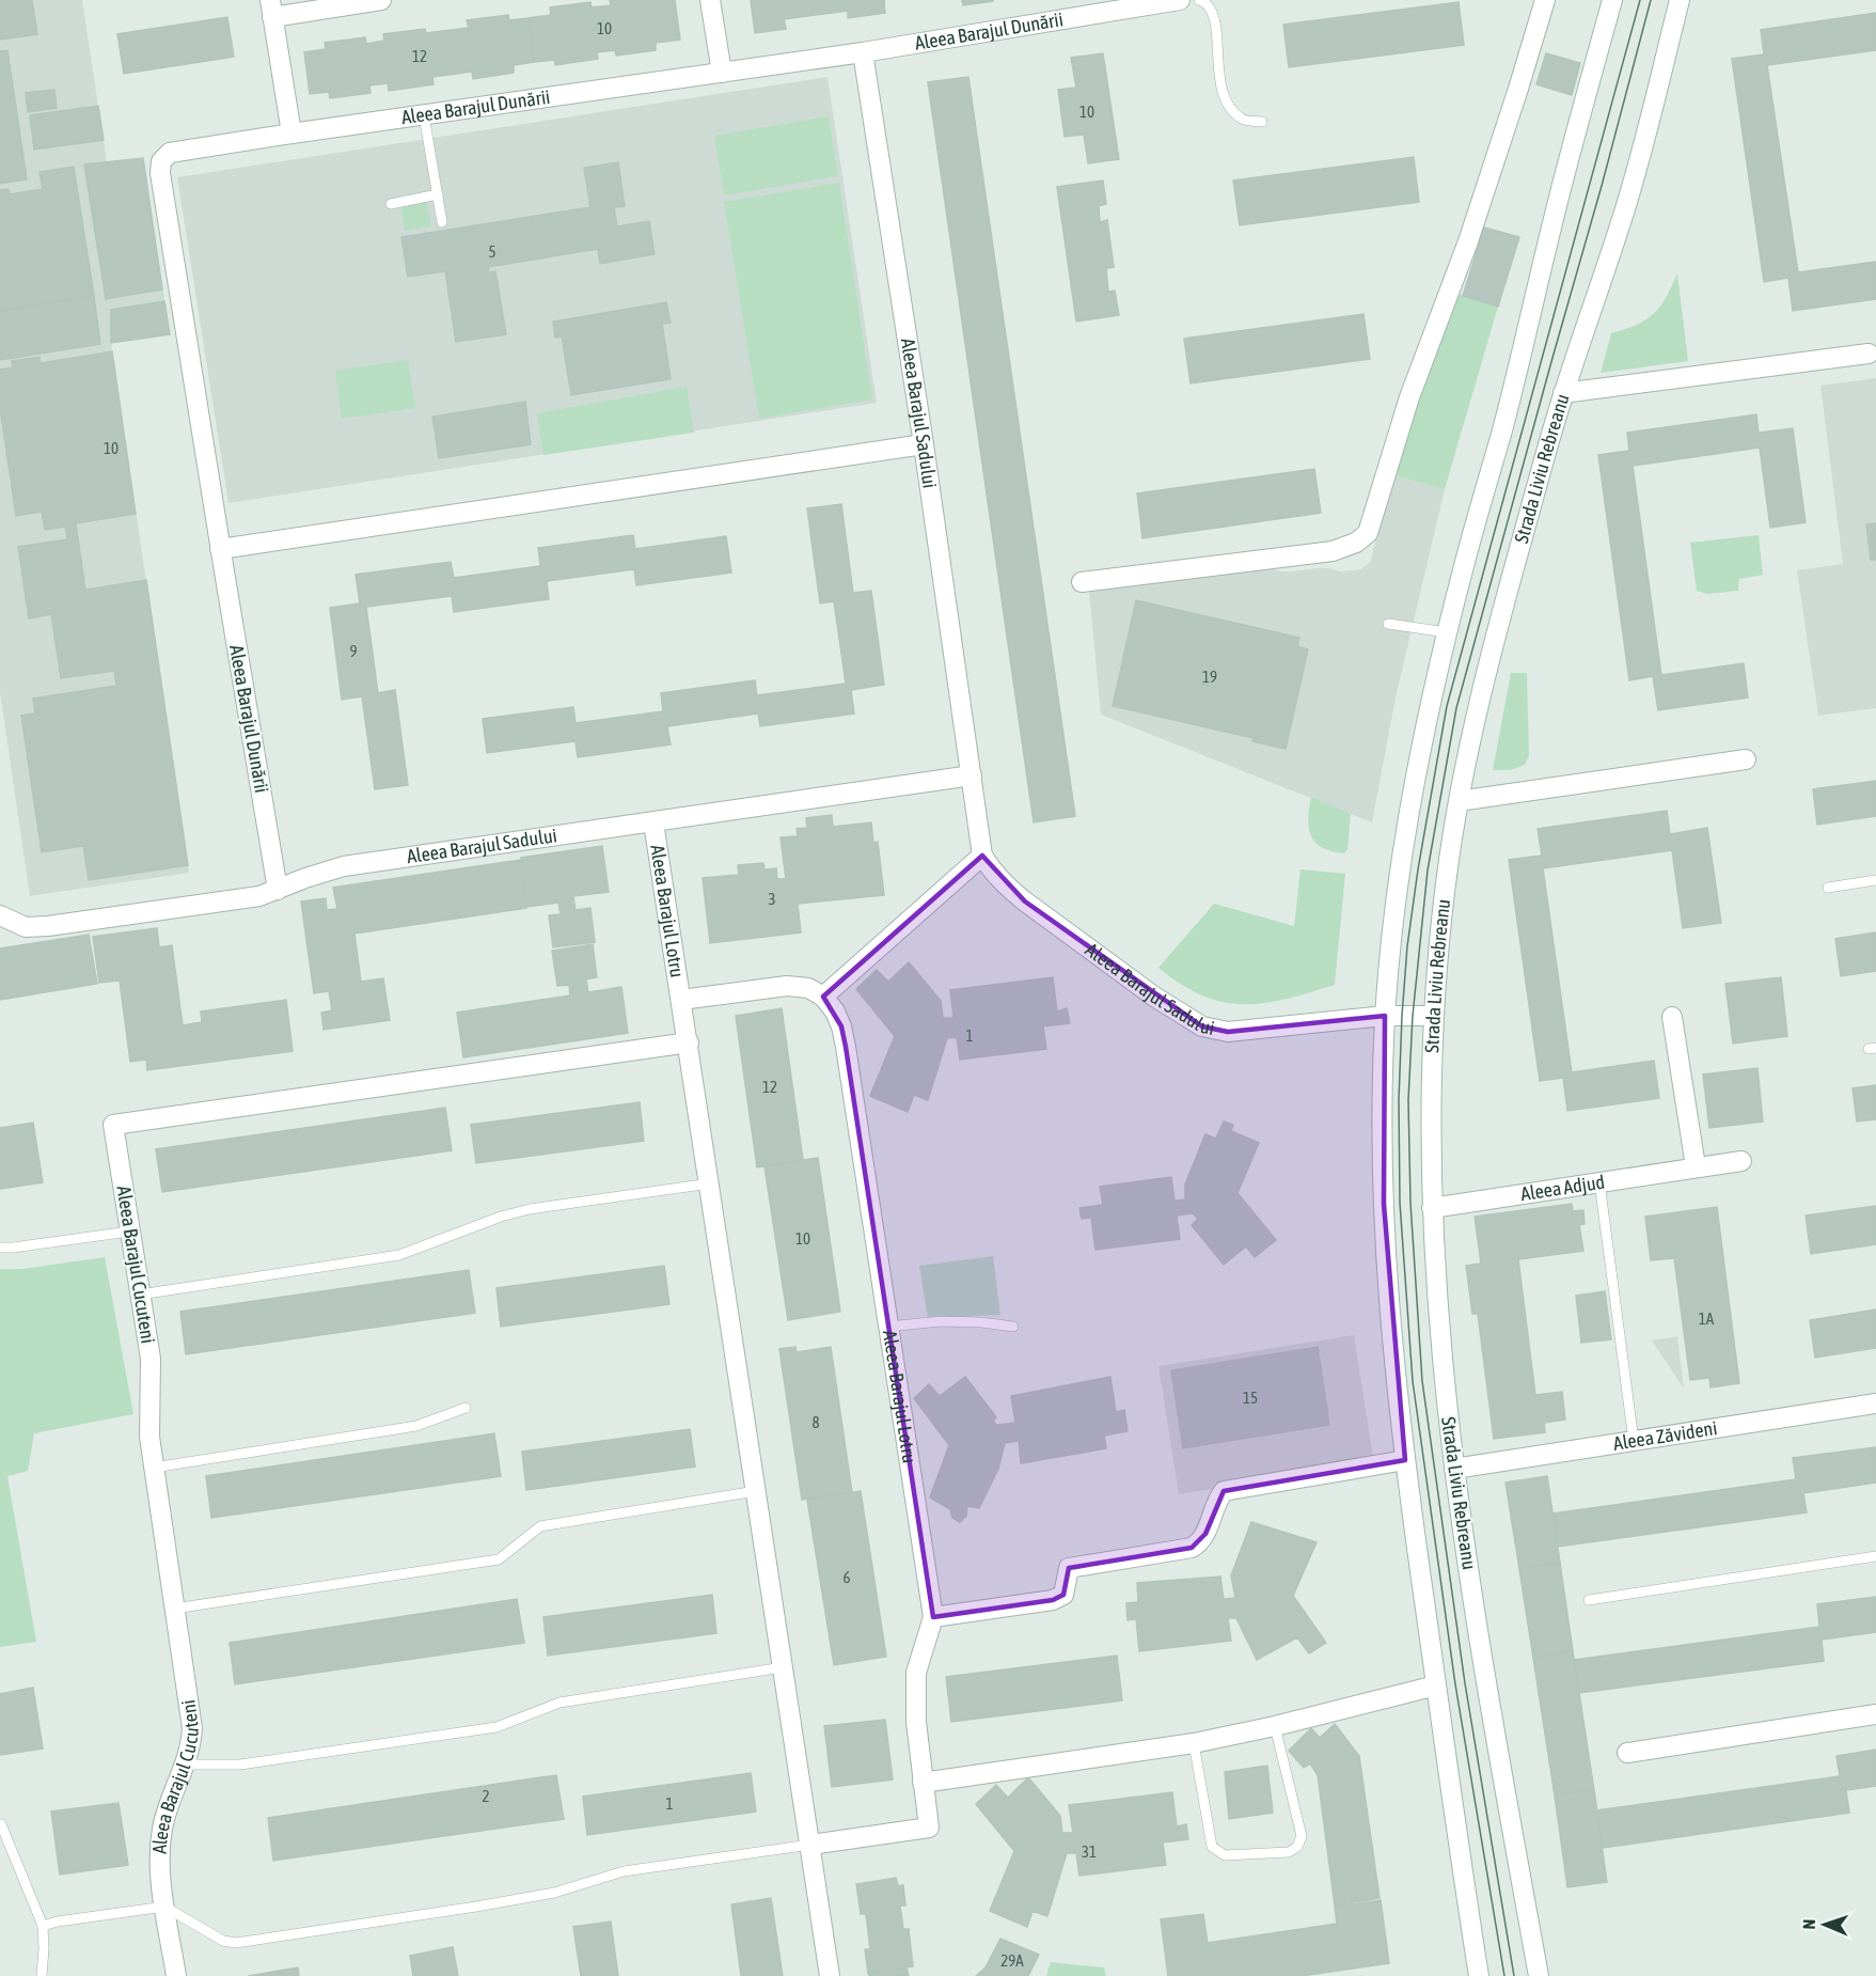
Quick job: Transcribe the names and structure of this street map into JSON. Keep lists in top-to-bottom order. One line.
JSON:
{"streets":{"street":["Aleea Barajul Dunării","Aleea Barajul Sadului","Strada Liviu Rebreanu","Aleea Barajul Lotru","Aleea Adjud","Aleea Barajul Cucuteni","Aleea Zăvideni"]},"crossings":[["Aleea Barajul Dunării","Aleea Barajul Sadului"],["Aleea Barajul Sadului","Strada Liviu Rebreanu"],["Aleea Barajul Sadului","Aleea Barajul Lotru"],["Strada Liviu Rebreanu","Aleea Adjud"],["Strada Liviu Rebreanu","Aleea Zăvideni"],["Aleea Barajul Lotru","Aleea Barajul Cucuteni"]],"house_numbers":["10","12","10","5","10","9","19","3","1","12","10","1A","15","8","6","2","1","31","29A"],"north":"left"}
